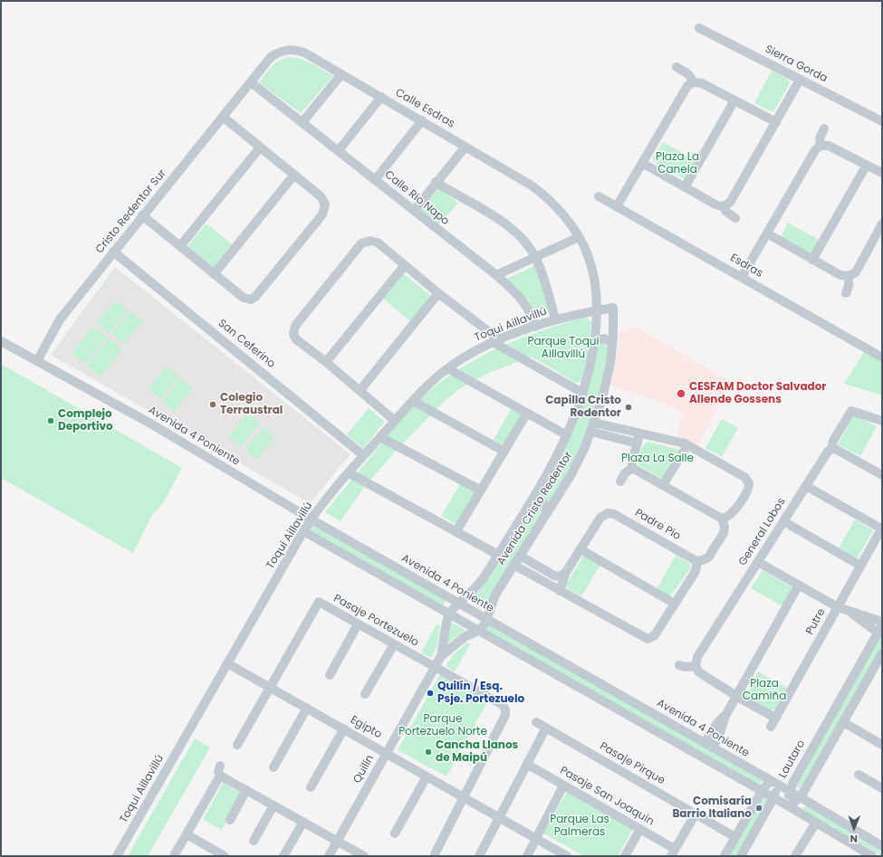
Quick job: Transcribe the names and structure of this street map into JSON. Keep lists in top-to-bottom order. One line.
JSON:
{"streets":{"street":["Sierra Gorda","Calle Esdras","Calle Río Napo","Cristo Redentor Sur","Esdras","Toqui Aillavillú","San Ceferino","Avenida 4 Poniente","Avenida Cristo Redentor","Padre Pío","General Lobos","Pasaje Portezuelo","Putre","Egipto","Lautaro","Pasaje Pirque","Quilín","Pasaje San Joaquin"]},"crossings":[["Calle Esdras","Calle Río Napo"],["Calle Esdras","Cristo Redentor Sur"],["Calle Esdras","Toqui Aillavillú"],["Calle Esdras","Avenida Cristo Redentor"],["Calle Río Napo","Cristo Redentor Sur"],["Calle Río Napo","Toqui Aillavillú"],["Cristo Redentor Sur","San Ceferino"],["Cristo Redentor Sur","Avenida 4 Poniente"],["Toqui Aillavillú","San Ceferino"],["Toqui Aillavillú","Avenida 4 Poniente"],["Toqui Aillavillú","Avenida Cristo Redentor"],["Toqui Aillavillú","Egipto"],["Avenida 4 Poniente","Avenida Cristo Redentor"],["Avenida 4 Poniente","Lautaro"],["Avenida Cristo Redentor","Quilín"],["Pasaje Portezuelo","Egipto"],["Pasaje Portezuelo","Quilín"],["Egipto","Quilín"]],"parks":["Plaza La Canela","Parque Toqui Aillavillú","Plaza La Salle","Plaza Camiña","Parque Portezuelo Norte","Parque Las Palmeras"],"places":["CESFAM Doctor Salvador Allende Gossens","Colegio Terraustral","Capilla Cristo Redentor","Complejo Deportivo","Quilín / Esq. Psje. Portezuelo","Cancha Llanos de Maipú","Comisaría Barrio Italiano"],"north":"bottom"}
